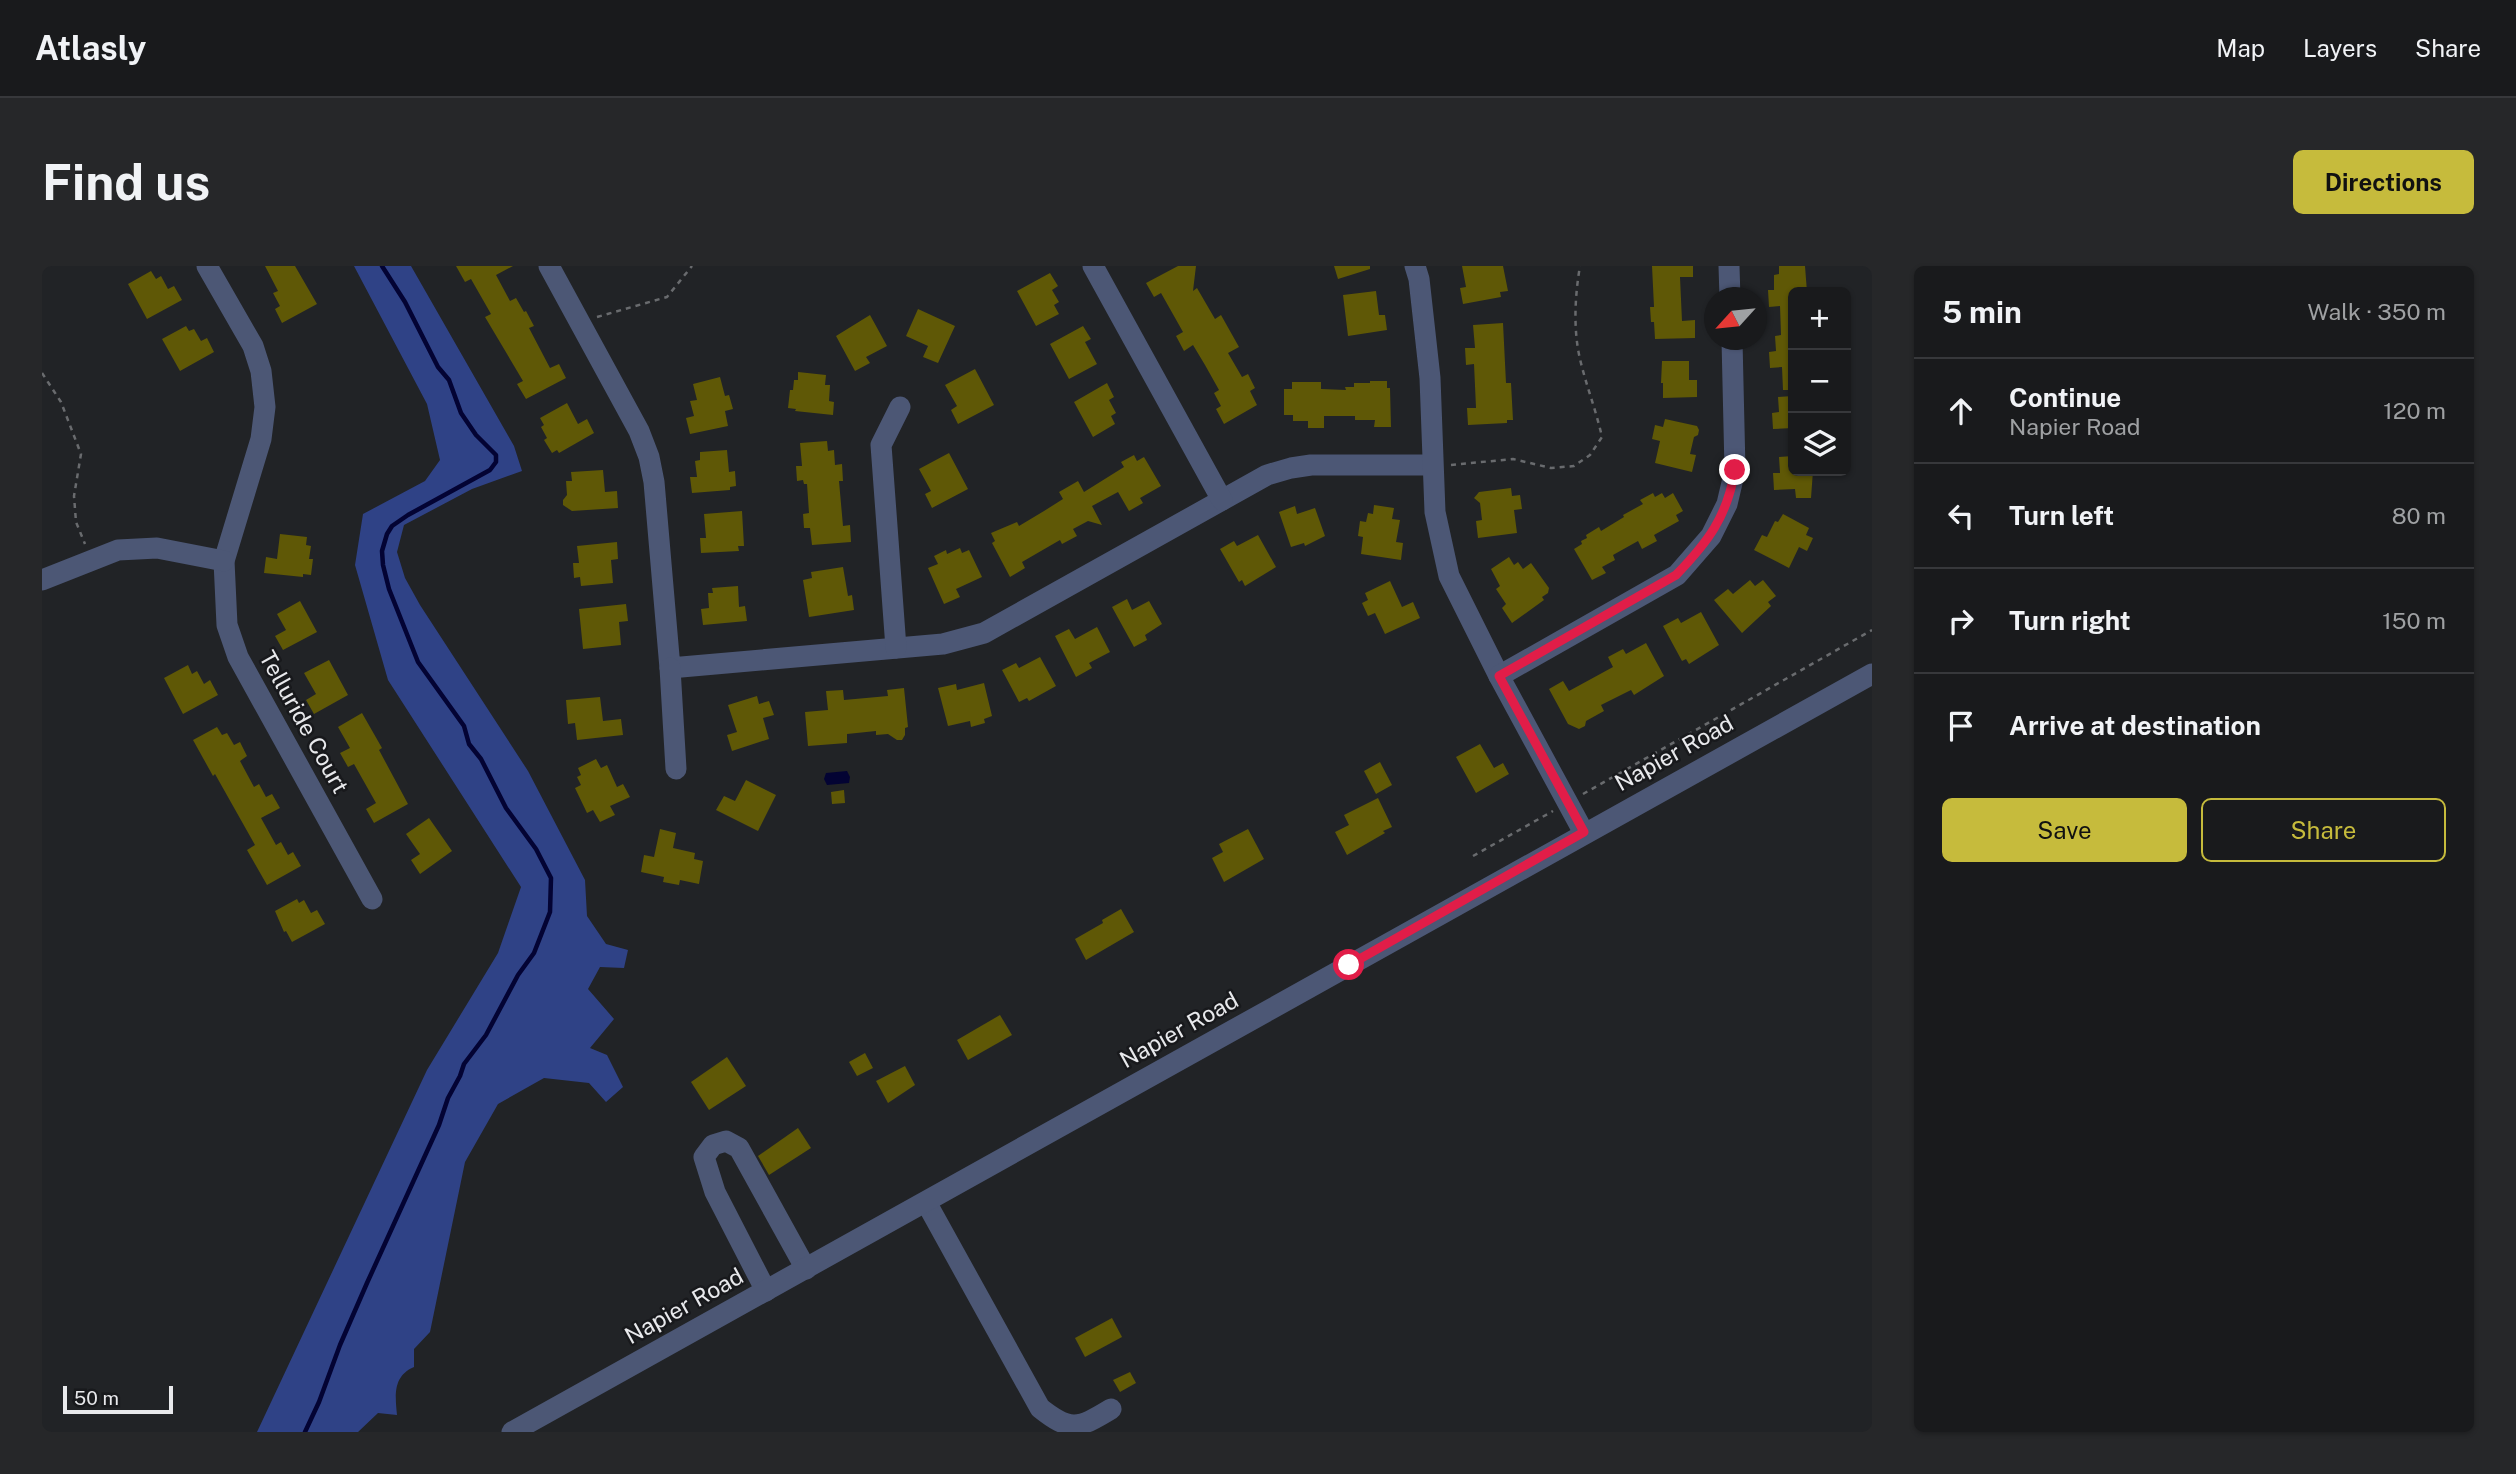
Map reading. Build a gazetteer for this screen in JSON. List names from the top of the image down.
{
  "streets": {
    "street": ["Telluride Court", "Napier Road"]
  },
  "scale_bar": "50 m",
  "north": "bottom left",
  "page": {
    "header": "Atlasly",
    "nav": ["Map", "Layers", "Share"],
    "buttons": [
      "Directions",
      ["Save", "Share"]
    ],
    "title": "Find us",
    "heading": ["5 min", "Walk · 350 m"],
    "map_buttons": ["+", "−"],
    "list": [
      ["Continue", "Napier Road", "120 m"],
      ["Turn left", "80 m"],
      ["Turn right", "150 m"],
      "Arrive at destination"
    ],
    "scale": "50 m"
  }
}
